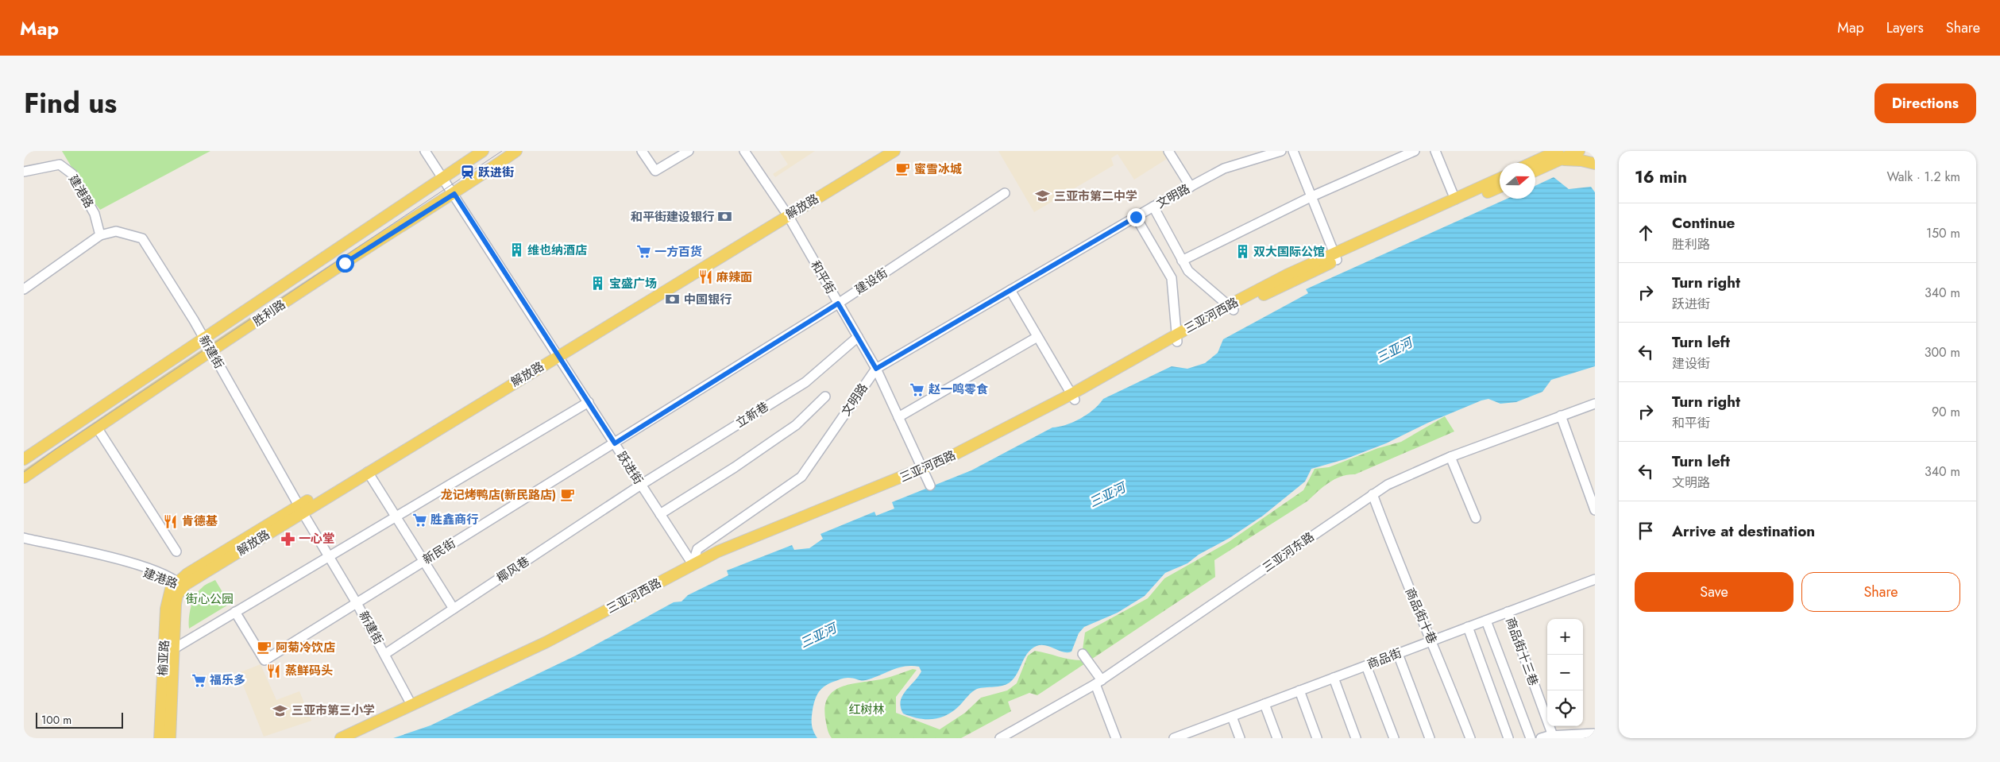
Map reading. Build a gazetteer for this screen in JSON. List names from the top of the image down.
{
  "streets": {
    "main road": [
      "解放路",
      "胜利路",
      "三亚河西路",
      "榆亚路"
    ],
    "street": [
      "建港路",
      "文明路",
      "和平街",
      "建设街",
      "新建街",
      "立新巷",
      "跃进街",
      "新民街",
      "三亚河东路",
      "椰风巷",
      "商品街十巷",
      "商品街十三巷",
      "商品街"
    ]
  },
  "crossings": [
    ["建港路", "解放路"],
    ["建港路", "新建街"],
    ["建港路", "榆亚路"],
    ["文明路", "和平街"],
    ["文明路", "三亚河西路"],
    ["文明路", "跃进街"],
    ["解放路", "和平街"],
    ["解放路", "新建街"],
    ["解放路", "跃进街"],
    ["解放路", "榆亚路"],
    ["和平街", "建设街"],
    ["和平街", "三亚河西路"],
    ["和平街", "立新巷"],
    ["建设街", "跃进街"],
    ["建设街", "新民街"],
    ["胜利路", "新建街"],
    ["胜利路", "跃进街"],
    ["三亚河西路", "新建街"],
    ["三亚河西路", "跃进街"],
    ["新建街", "新民街"],
    ["新建街", "椰风巷"],
    ["立新巷", "跃进街"],
    ["立新巷", "椰风巷"],
    ["跃进街", "新民街"],
    ["跃进街", "椰风巷"],
    ["三亚河东路", "商品街十巷"],
    ["商品街十巷", "商品街"],
    ["商品街十三巷", "商品街"]
  ],
  "water": ["三亚河"],
  "parks": ["街心公园", "红树林"],
  "places": {
    "cafe": ["蜜雪冰城", "龙记烤鸭店(新民路店)", "阿菊冷饮店"],
    "station": ["跃进街"],
    "school or university": ["三亚市第二中学", "三亚市第三小学"],
    "bank": ["和平街建设银行", "中国银行"],
    "building": ["维也纳酒店", "双大国际公馆", "宝盛广场"],
    "supermarket": [
      "一方百货",
      "赵一鸣零食",
      "胜鑫商行",
      "福乐多"
    ],
    "restaurant": ["麻辣面", "肯德基", "蒸鲜码头"],
    "pharmacy": ["一心堂"]
  },
  "scale_bar": "100 m",
  "north": "right",
  "page": {
    "header": "Map",
    "nav": ["Map", "Layers", "Share"],
    "title": "Find us",
    "buttons": [
      "Directions",
      ["Save", "Share"]
    ],
    "heading": ["16 min", "Walk · 1.2 km"],
    "list": [
      ["Continue", "胜利路", "150 m"],
      ["Turn right", "跃进街", "340 m"],
      ["Turn left", "建设街", "300 m"],
      ["Turn right", "和平街", "90 m"],
      ["Turn left", "文明路", "340 m"],
      "Arrive at destination"
    ],
    "map_buttons": ["+", "−"],
    "scale": "100 m"
  }
}
